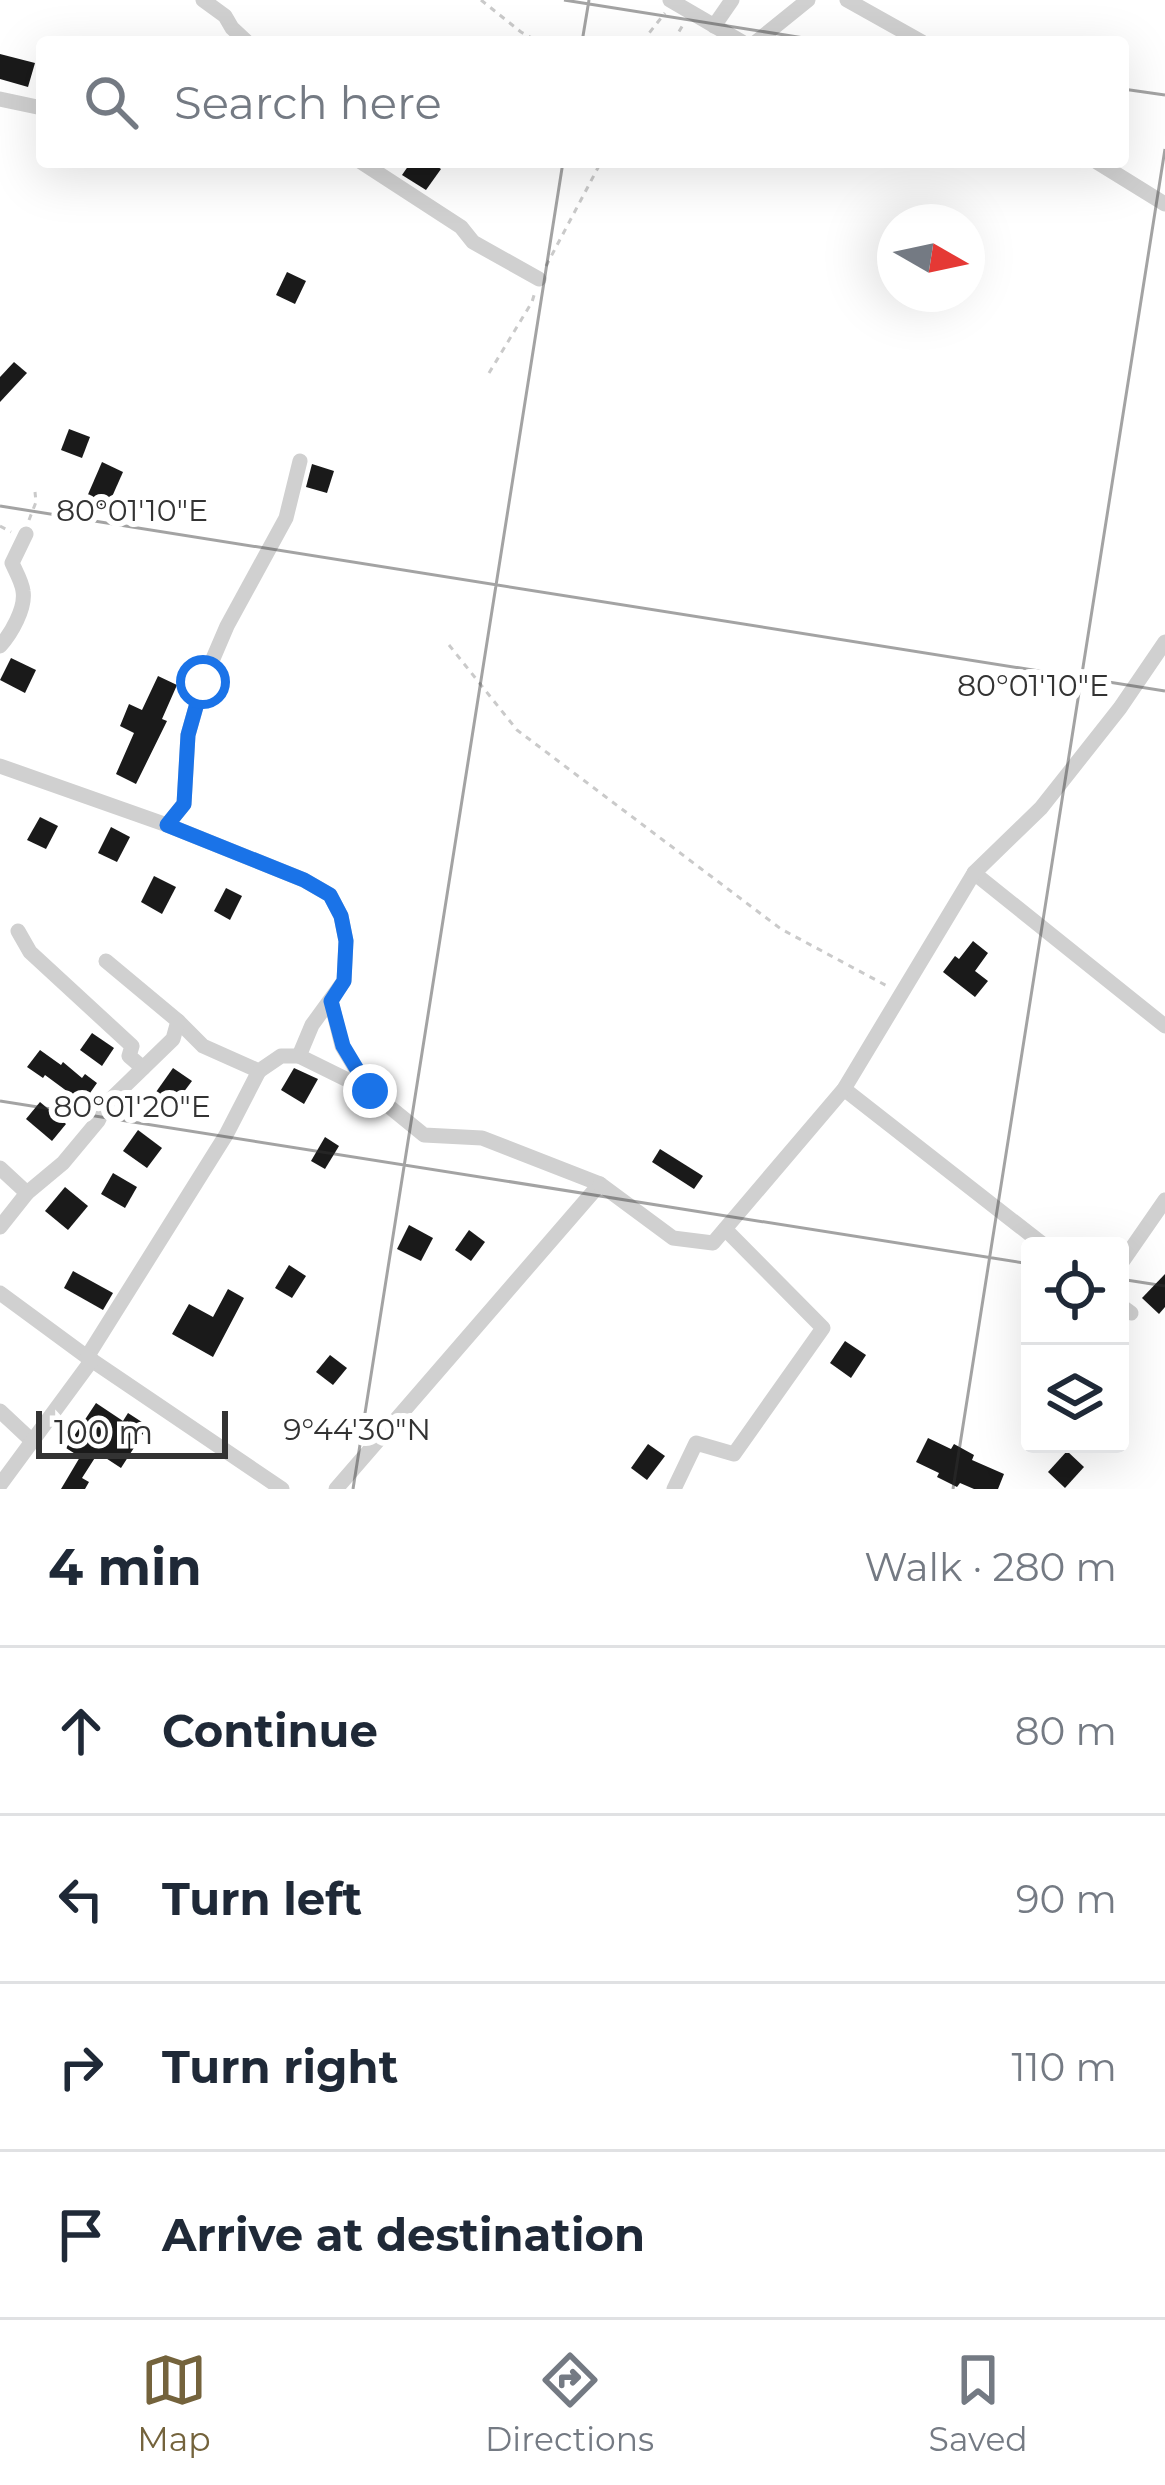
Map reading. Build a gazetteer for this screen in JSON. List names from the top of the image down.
{
  "scale_bar": "100 m",
  "north": "right",
  "page": {
    "search": "Search here",
    "scale": "100 m",
    "heading": ["4 min", "Walk · 280 m"],
    "list": [
      ["Continue", "80 m"],
      ["Turn left", "90 m"],
      ["Turn right", "110 m"],
      "Arrive at destination"
    ],
    "nav": ["Map", "Directions", "Saved"]
  },
  "coordinates": ["80°01'10\"E", "80°01'20\"E", "9°44'30\"N"]
}
